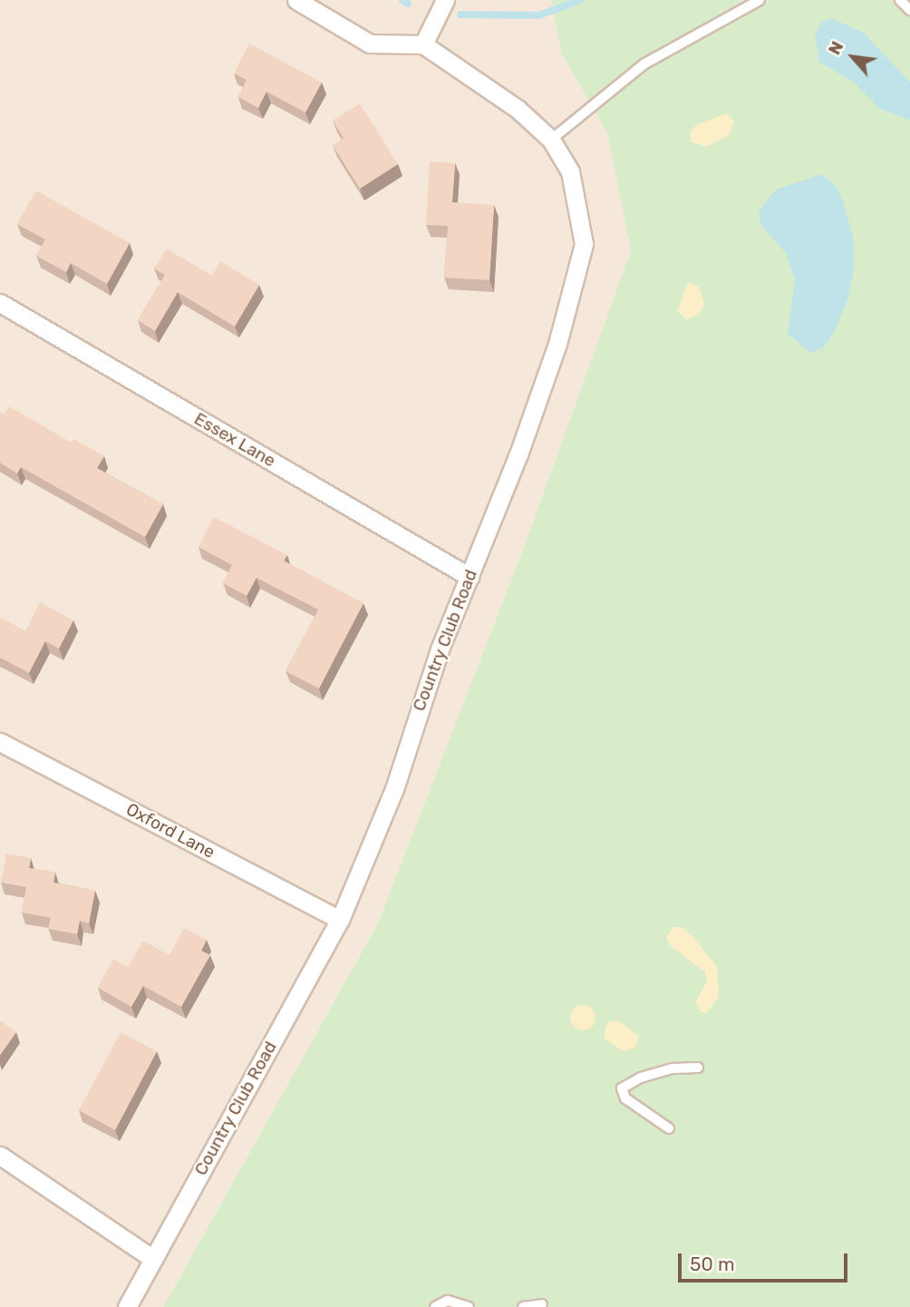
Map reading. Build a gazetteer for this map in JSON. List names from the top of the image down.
{
  "streets": {
    "street": ["Essex Lane", "Country Club Road", "Oxford Lane"]
  },
  "crossings": [
    ["Essex Lane", "Country Club Road"],
    ["Country Club Road", "Oxford Lane"]
  ],
  "scale_bar": "50 m",
  "north": "top left"
}
